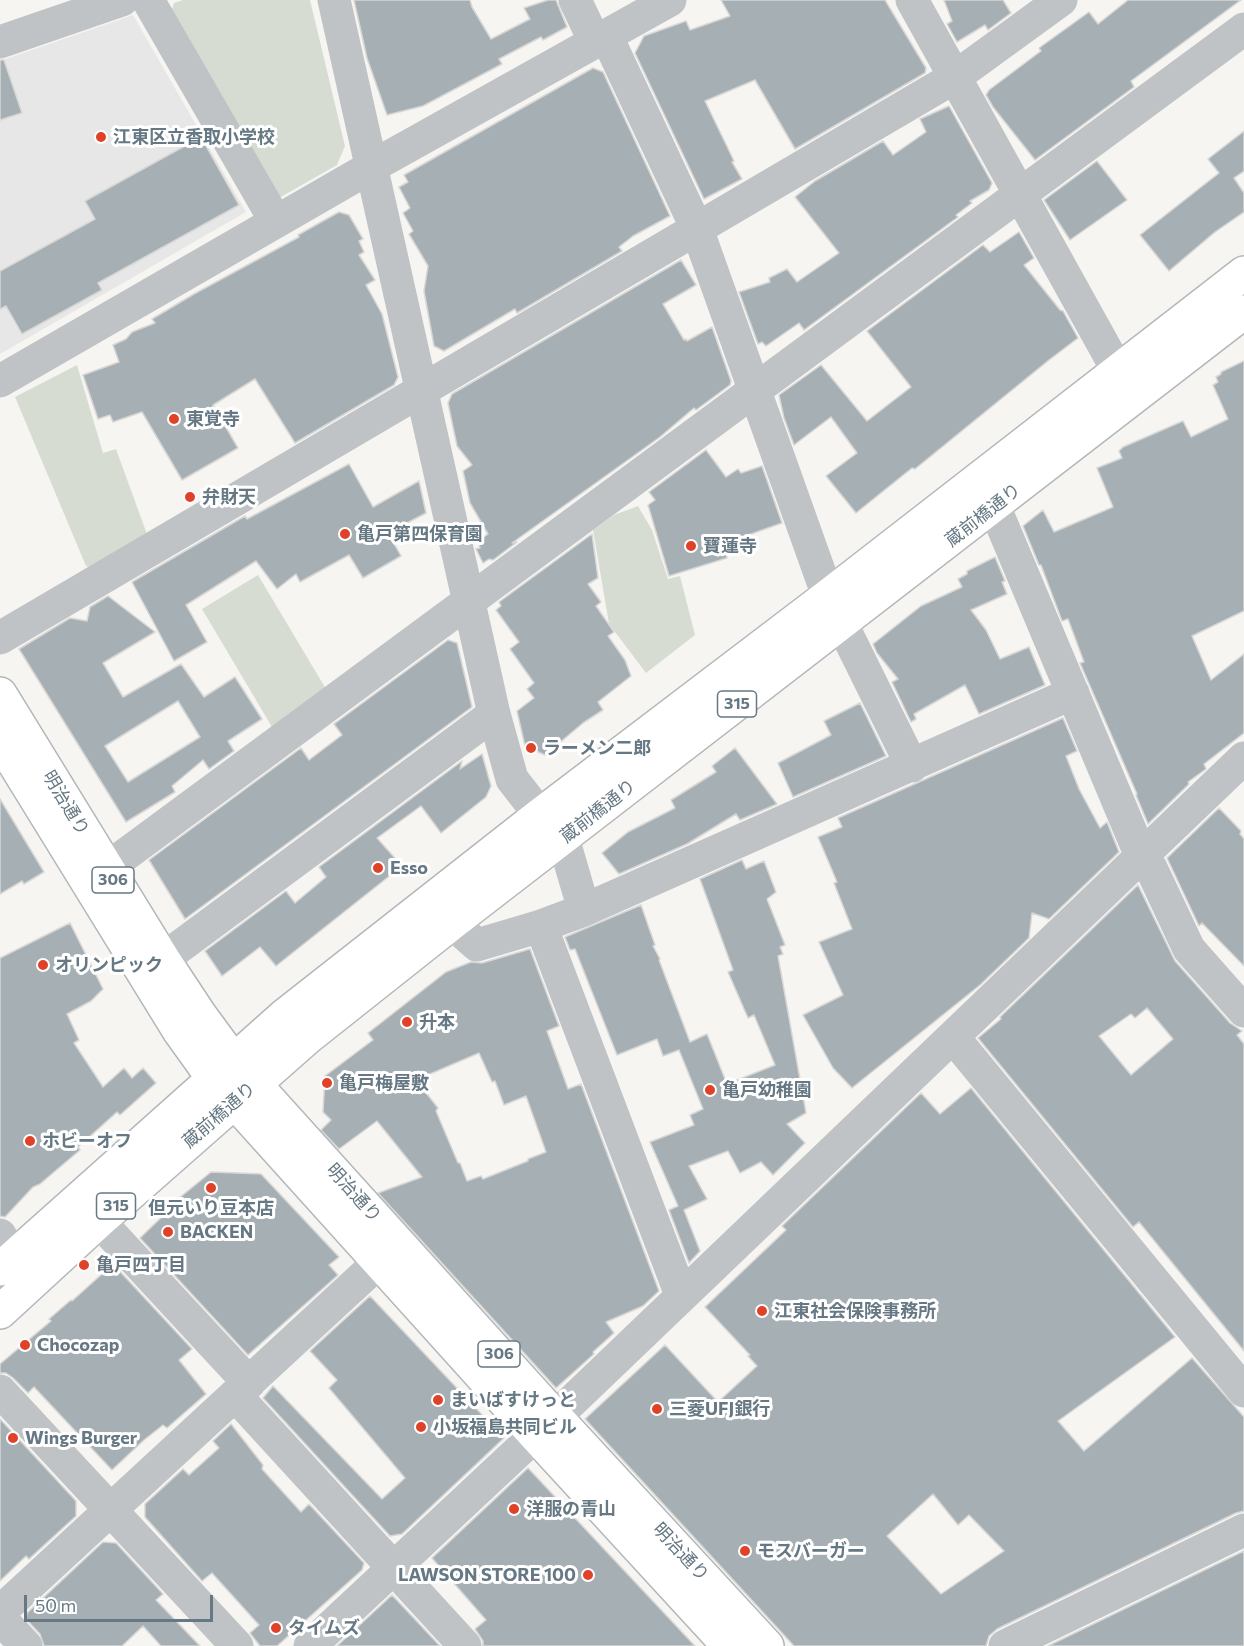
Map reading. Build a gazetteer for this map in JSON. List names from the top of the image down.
{
  "streets": {
    "main road": [
      "蔵前橋通り",
      "315",
      "明治通り",
      "306"
    ]
  },
  "crossings": [
    ["蔵前橋通り", "明治通り"]
  ],
  "places": [
    "江東区立香取小学校",
    "東覚寺",
    "弁財天",
    "亀戸第四保育園",
    "寶蓮寺",
    "ラーメン二郎",
    "Esso",
    "オリンピック",
    "升本",
    "亀戸梅屋敷",
    "亀戸幼稚園",
    "ホビーオフ",
    "但元いり豆本店",
    "BACKEN",
    "亀戸四丁目",
    "江東社会保険事務所",
    "Chocozap",
    "まいばすけっと",
    "三菱UFJ銀行",
    "小坂福島共同ビル",
    "Wings Burger",
    "洋服の青山",
    "モスバーガー",
    "LAWSON STORE 100",
    "タイムズ"
  ],
  "scale_bar": "50 m"
}
